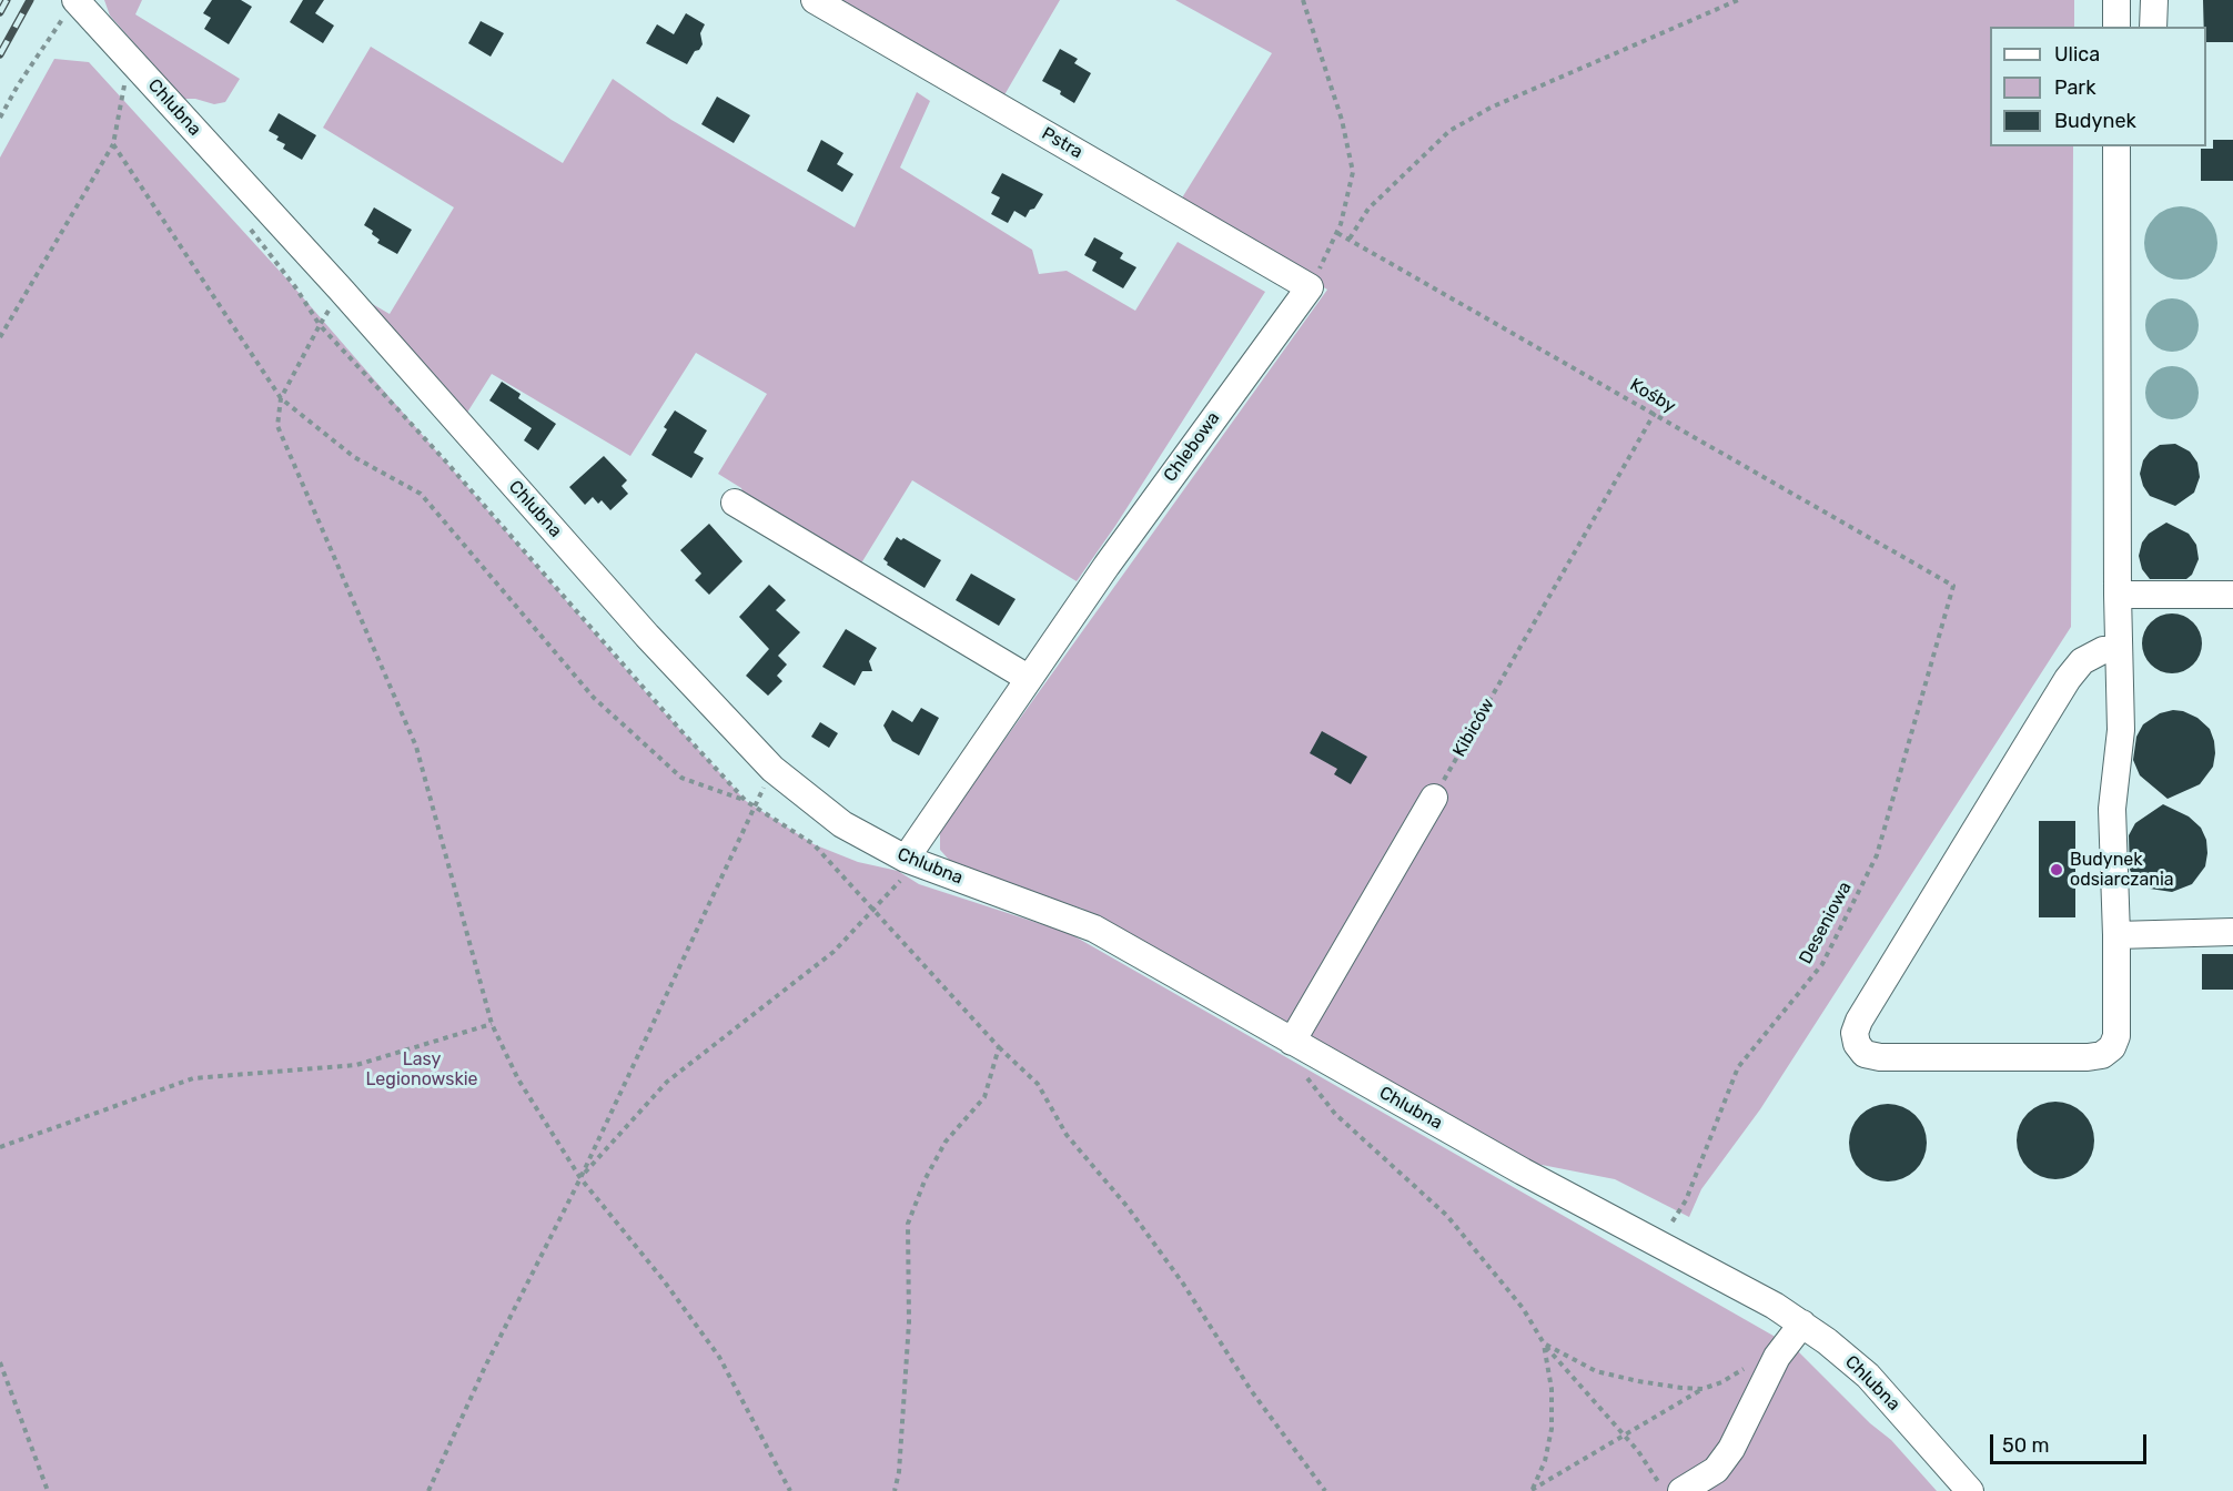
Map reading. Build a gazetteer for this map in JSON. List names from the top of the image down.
{
  "streets": {
    "street": ["Chlubna", "Pstra", "Chlebowa"],
    "path": ["Kośby", "Kibiców", "Deseniowa"]
  },
  "crossings": [
    ["Chlubna", "Chlebowa"],
    ["Chlubna", "Deseniowa"],
    ["Pstra", "Chlebowa"],
    ["Kośby", "Kibiców"],
    ["Kośby", "Deseniowa"]
  ],
  "parks": ["Lasy Legionowskie"],
  "places": ["Budynek odsiarczania"],
  "legend": ["Ulica", "Park", "Budynek"],
  "scale_bar": "50 m"
}
